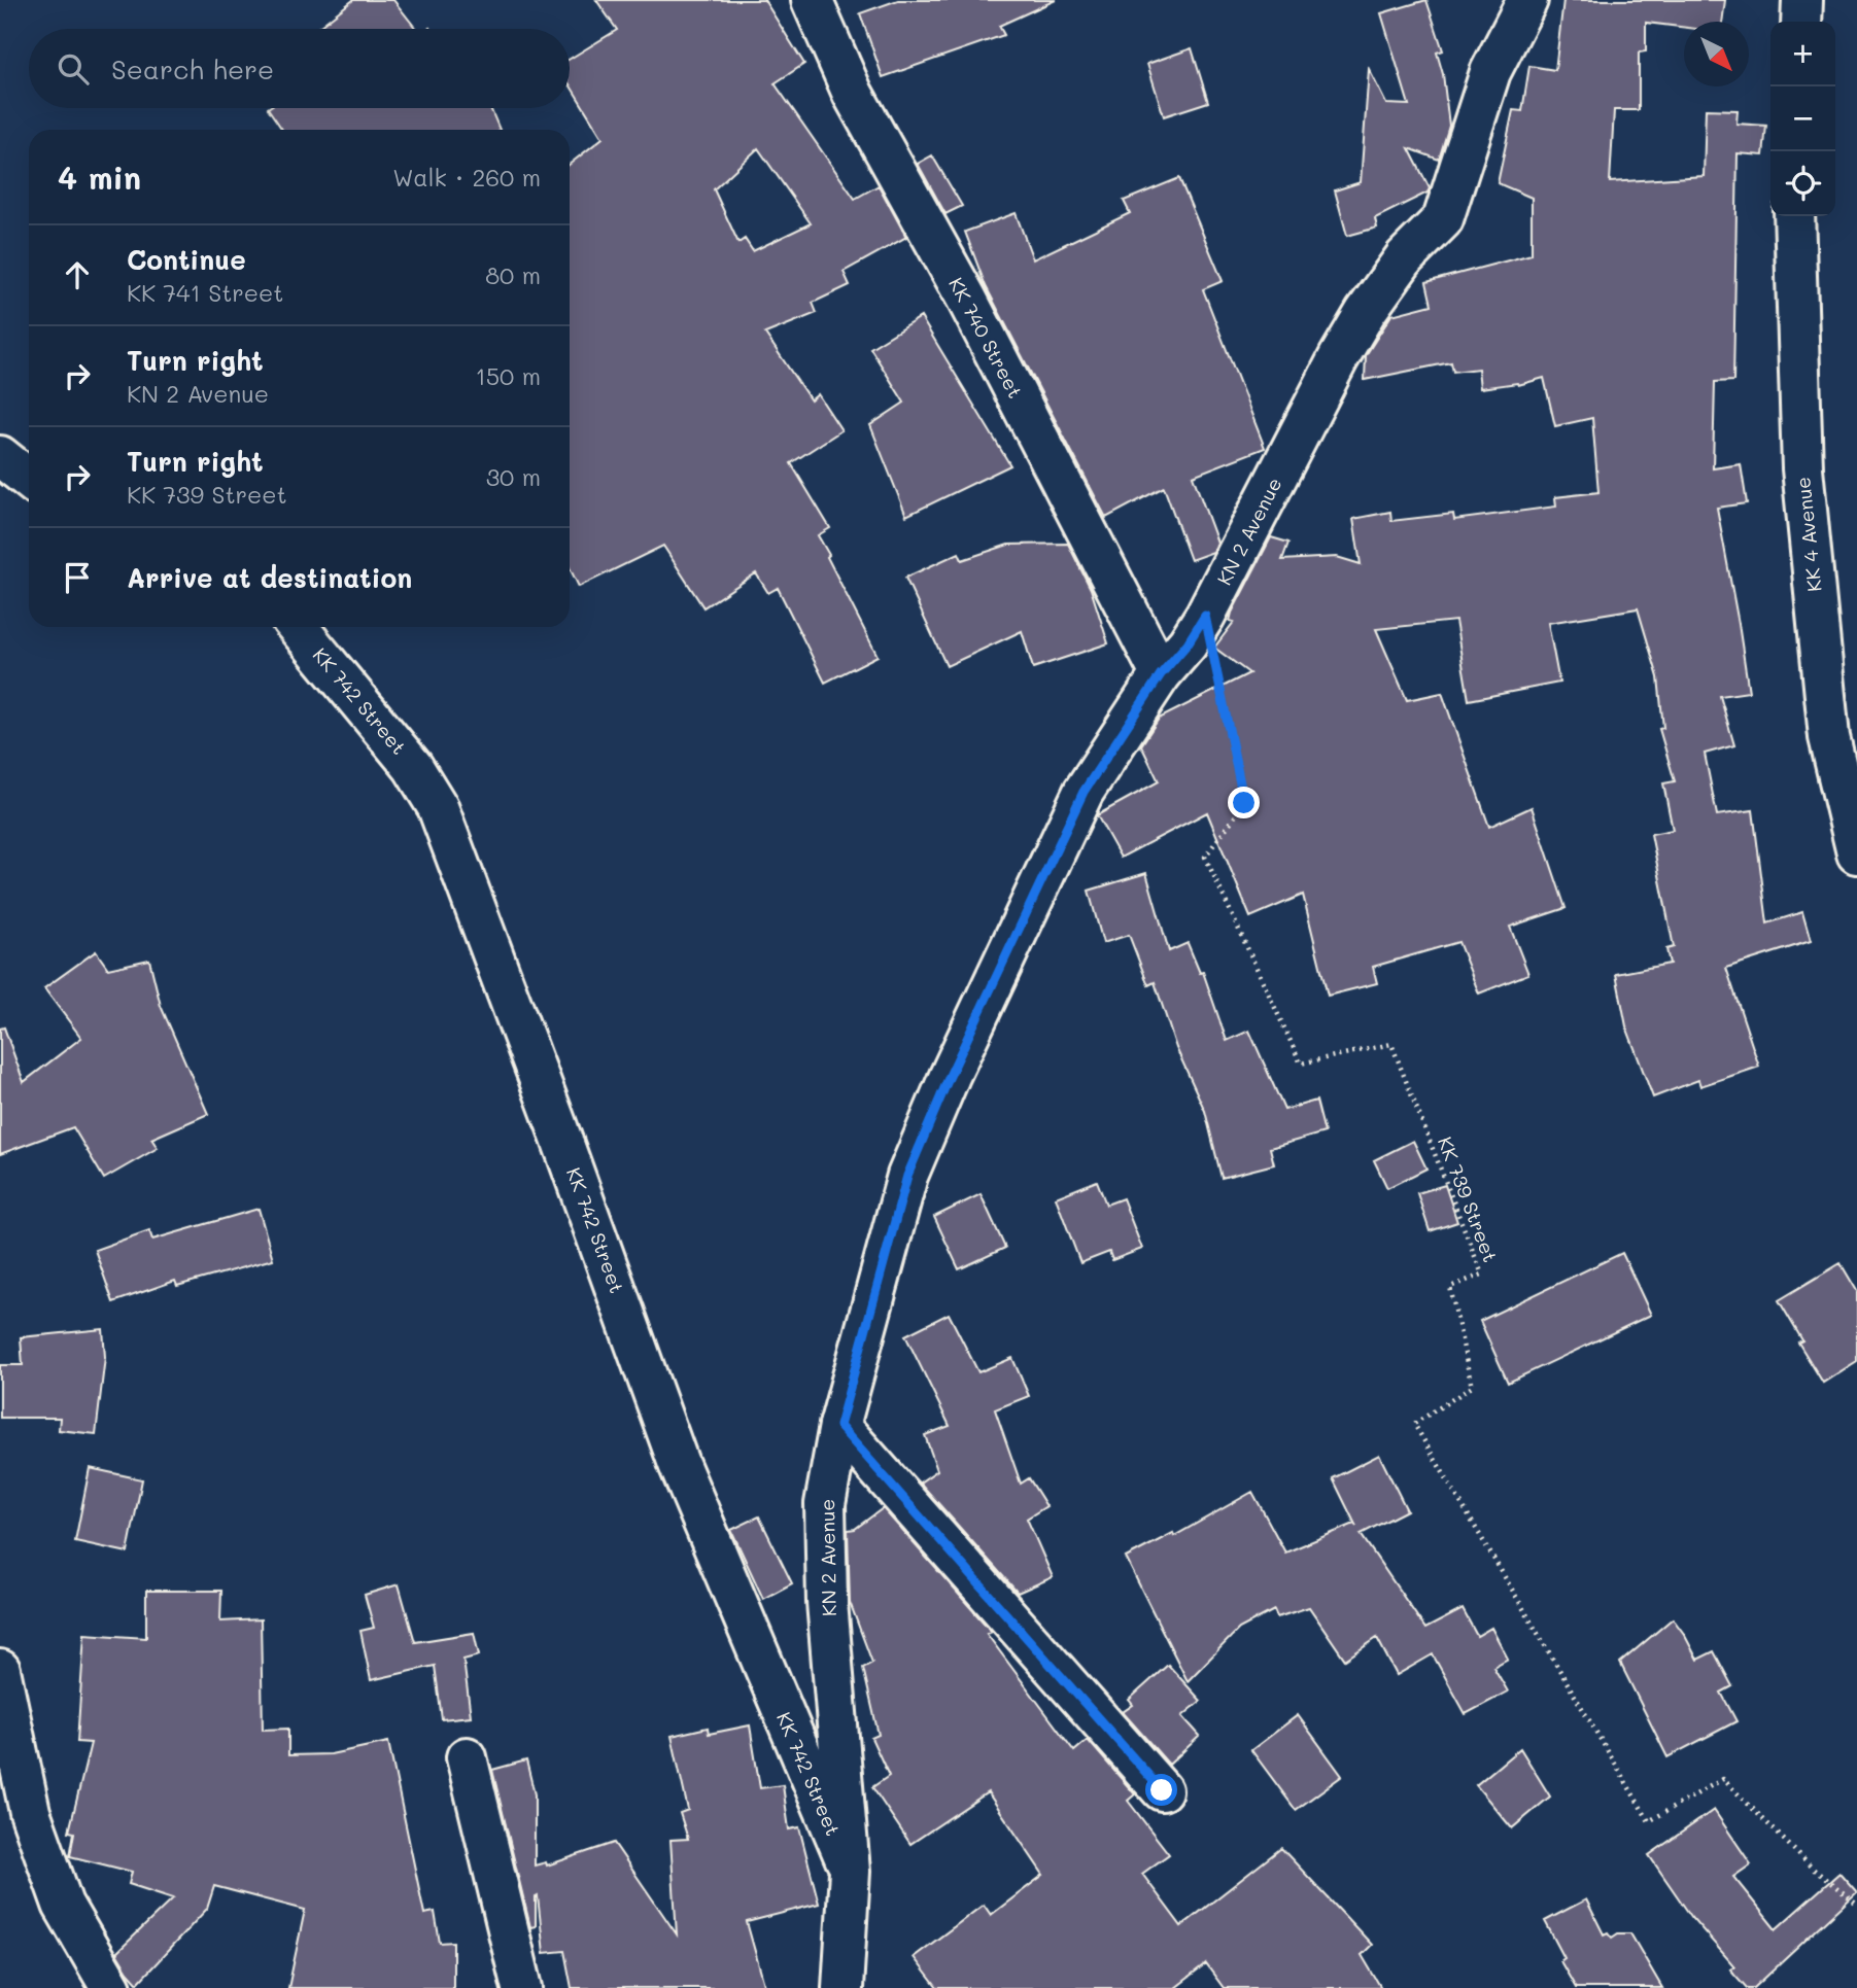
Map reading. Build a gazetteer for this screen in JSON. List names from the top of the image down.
{
  "streets": {
    "street": [
      "KK 740 Street",
      "KN 2 Avenue",
      "KK 4 Avenue",
      "KK 742 Street"
    ],
    "path": ["KK 739 Street"]
  },
  "crossings": [
    ["KK 740 Street", "KN 2 Avenue"],
    ["KN 2 Avenue", "KK 742 Street"],
    ["KN 2 Avenue", "KK 739 Street"]
  ],
  "north": "bottom right",
  "page": {
    "map_buttons": ["+", "−"],
    "search": "Search here",
    "heading": ["4 min", "Walk · 260 m"],
    "list": [
      ["Continue", "KK 741 Street", "80 m"],
      ["Turn right", "KN 2 Avenue", "150 m"],
      ["Turn right", "KK 739 Street", "30 m"],
      "Arrive at destination"
    ]
  }
}
